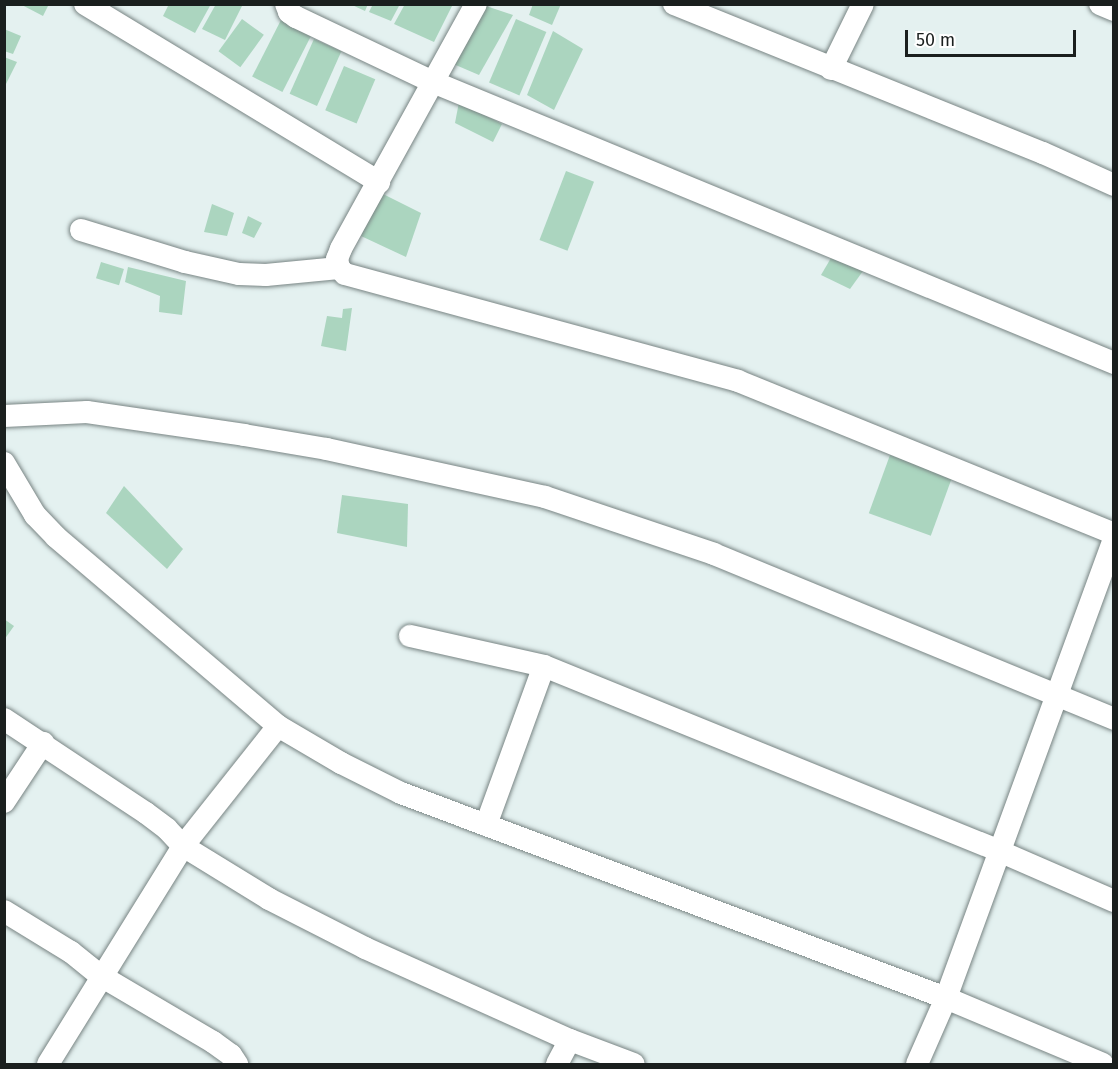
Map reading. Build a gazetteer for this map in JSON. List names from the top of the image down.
{
  "scale_bar": "50 m"
}
